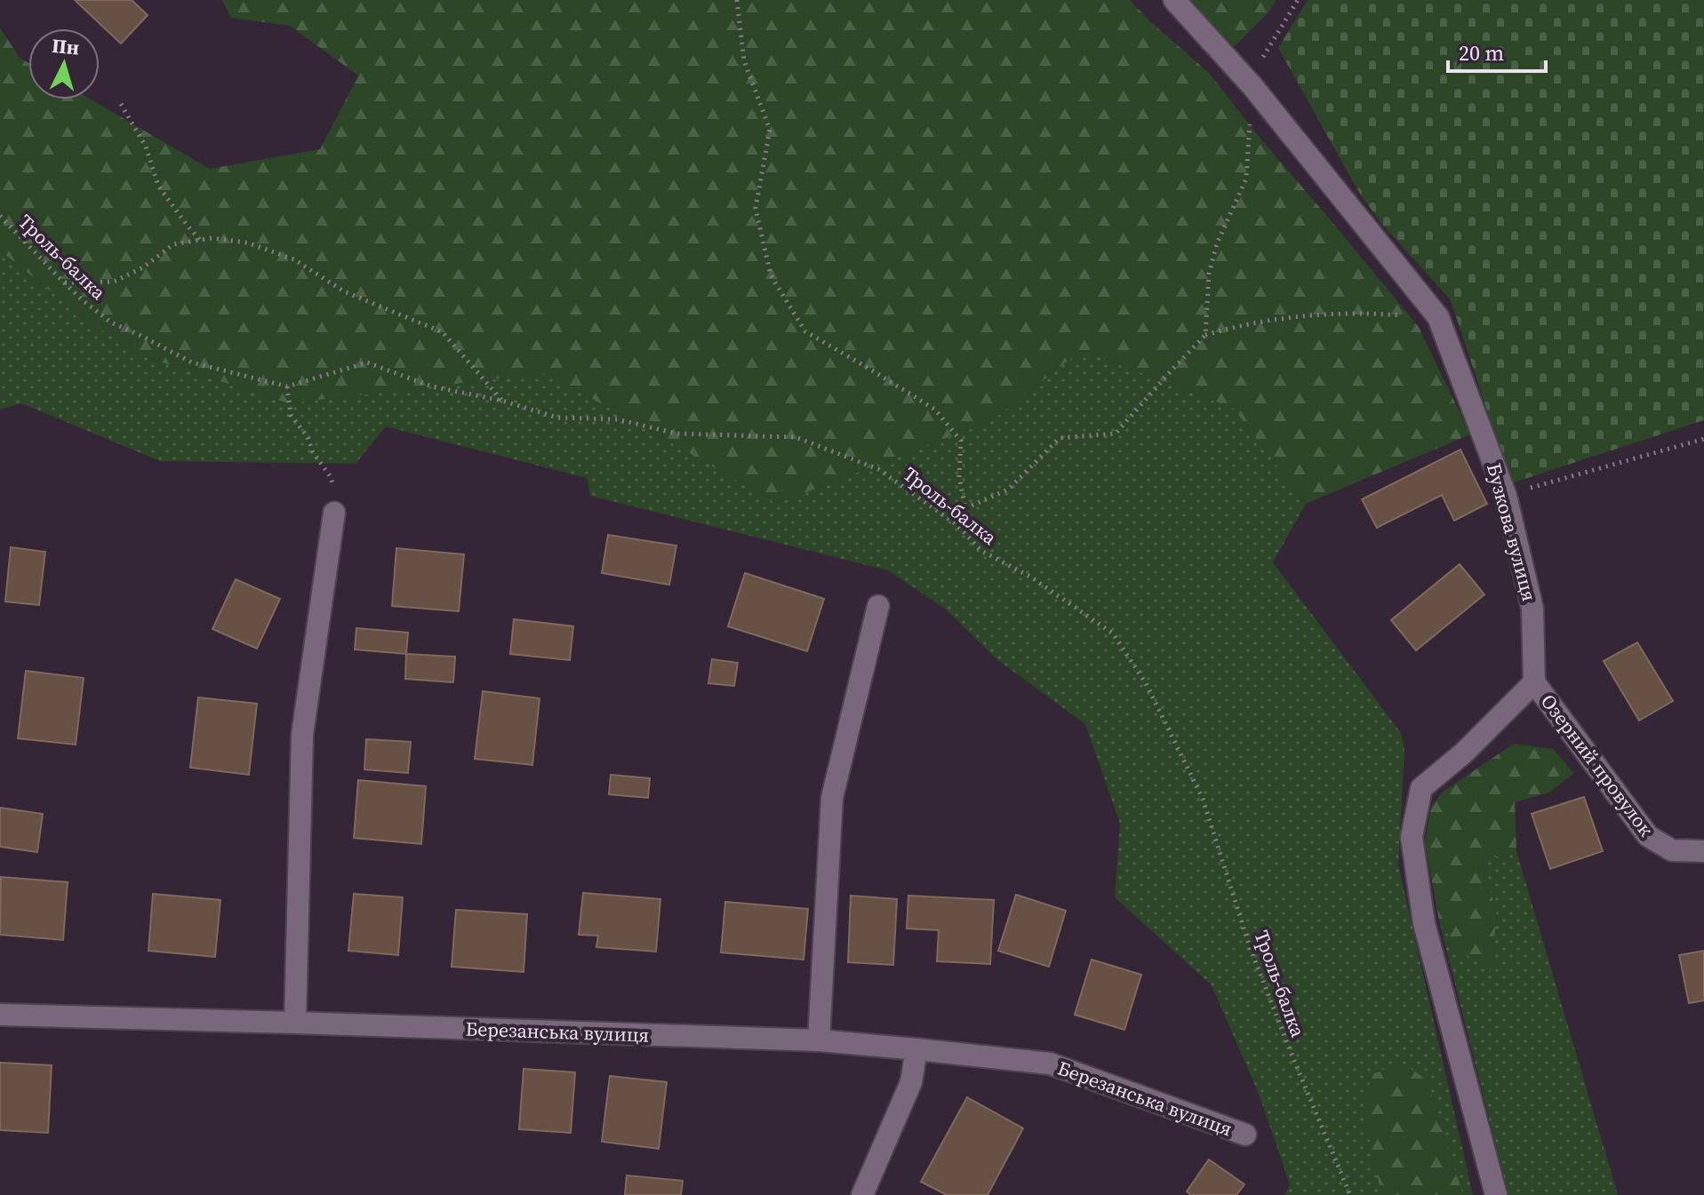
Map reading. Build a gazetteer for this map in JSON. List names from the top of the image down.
{
  "streets": {
    "street": ["Бузкова вулиця", "Озерний провулок", "Березанська вулиця"],
    "path": ["Троль-балка"]
  },
  "crossings": [
    ["Бузкова вулиця", "Озерний провулок"]
  ],
  "scale_bar": "20 m",
  "north": "top"
}
